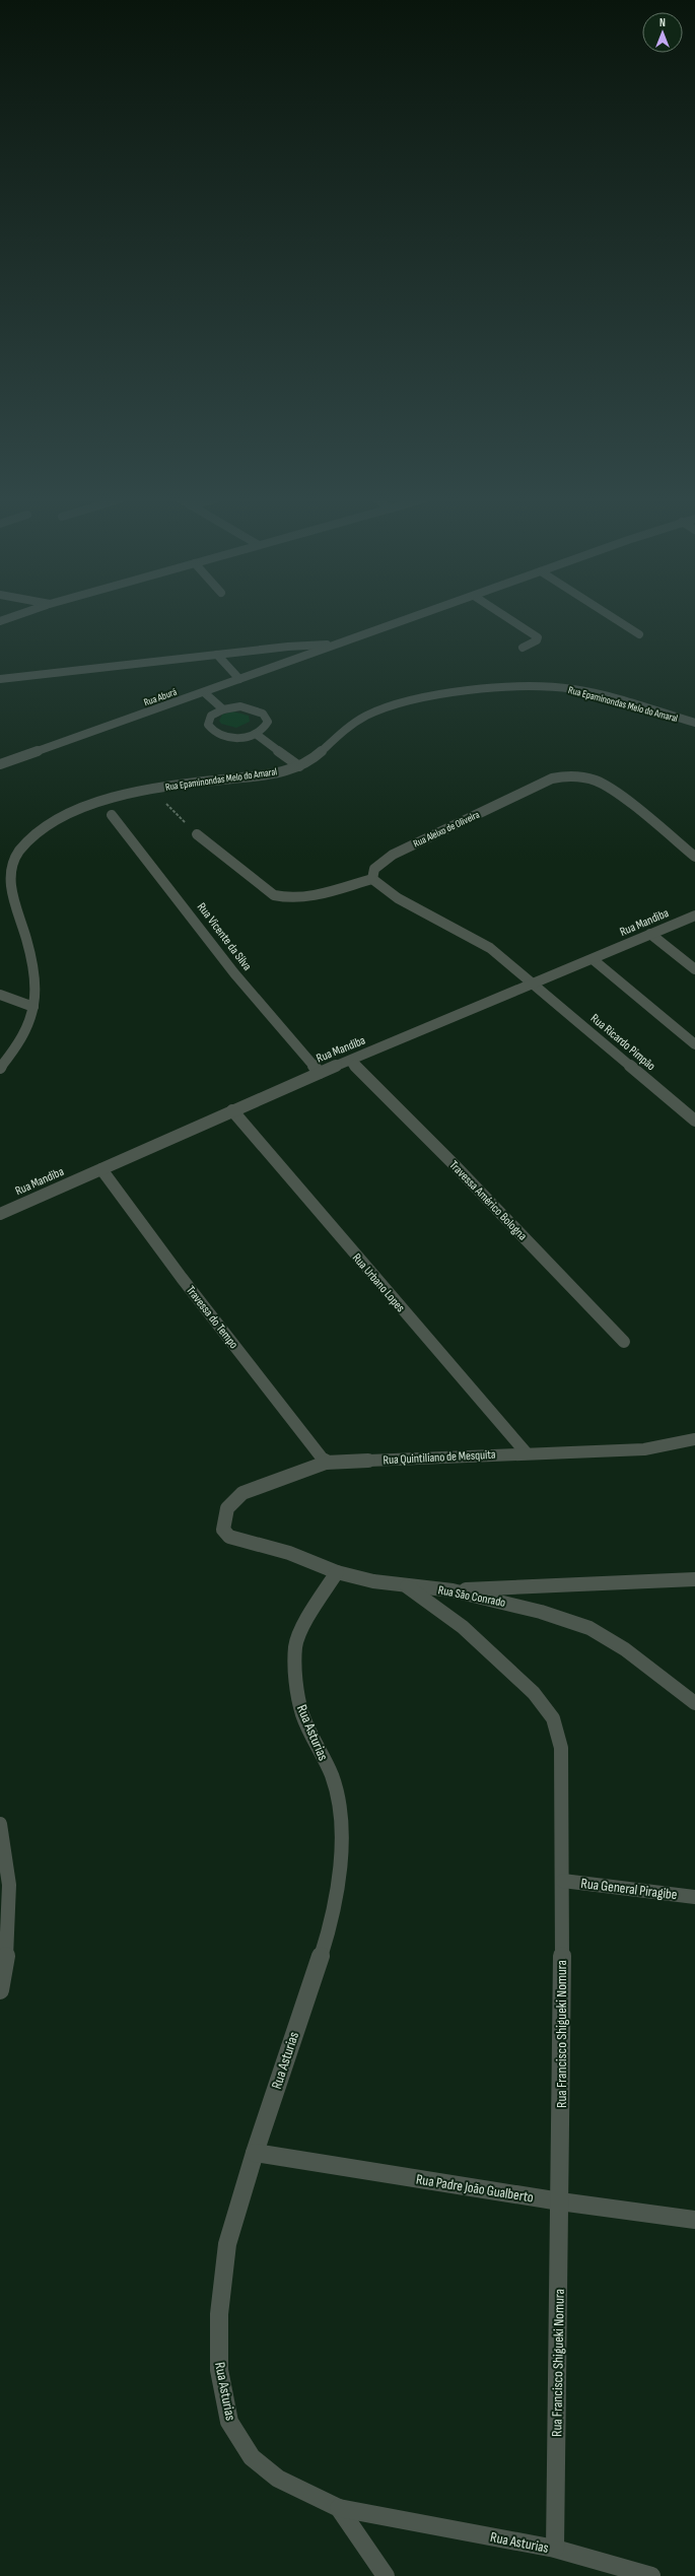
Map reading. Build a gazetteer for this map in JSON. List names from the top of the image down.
{
  "streets": {
    "street": [
      "Rua Aburá",
      "Rua Epaminondas Melo do Amaral",
      "Rua Aleixo de Oliveira",
      "Rua Mandiba",
      "Rua Vicente da Silva",
      "Rua Ricardo Pimpão",
      "Travessa Américo Bologna",
      "Rua Urbano Lopes",
      "Travessa do Tempo",
      "Rua Quintiliano de Mesquita",
      "Rua São Conrado",
      "Rua Asturias",
      "Rua General Piragibe",
      "Rua Francisco Shigueki Nomura",
      "Rua Padre João Gualberto"
    ]
  },
  "crossings": [
    ["Rua Mandiba", "Rua Vicente da Silva"],
    ["Rua Mandiba", "Rua Ricardo Pimpão"],
    ["Rua Mandiba", "Travessa Américo Bologna"],
    ["Rua Mandiba", "Rua Urbano Lopes"],
    ["Rua Mandiba", "Travessa do Tempo"],
    ["Rua Urbano Lopes", "Rua Quintiliano de Mesquita"],
    ["Travessa do Tempo", "Rua Quintiliano de Mesquita"],
    ["Rua Quintiliano de Mesquita", "Rua São Conrado"],
    ["Rua São Conrado", "Rua Asturias"],
    ["Rua São Conrado", "Rua Francisco Shigueki Nomura"],
    ["Rua Asturias", "Rua Francisco Shigueki Nomura"],
    ["Rua Asturias", "Rua Padre João Gualberto"],
    ["Rua General Piragibe", "Rua Francisco Shigueki Nomura"],
    ["Rua Francisco Shigueki Nomura", "Rua Padre João Gualberto"]
  ],
  "north": "top"
}
